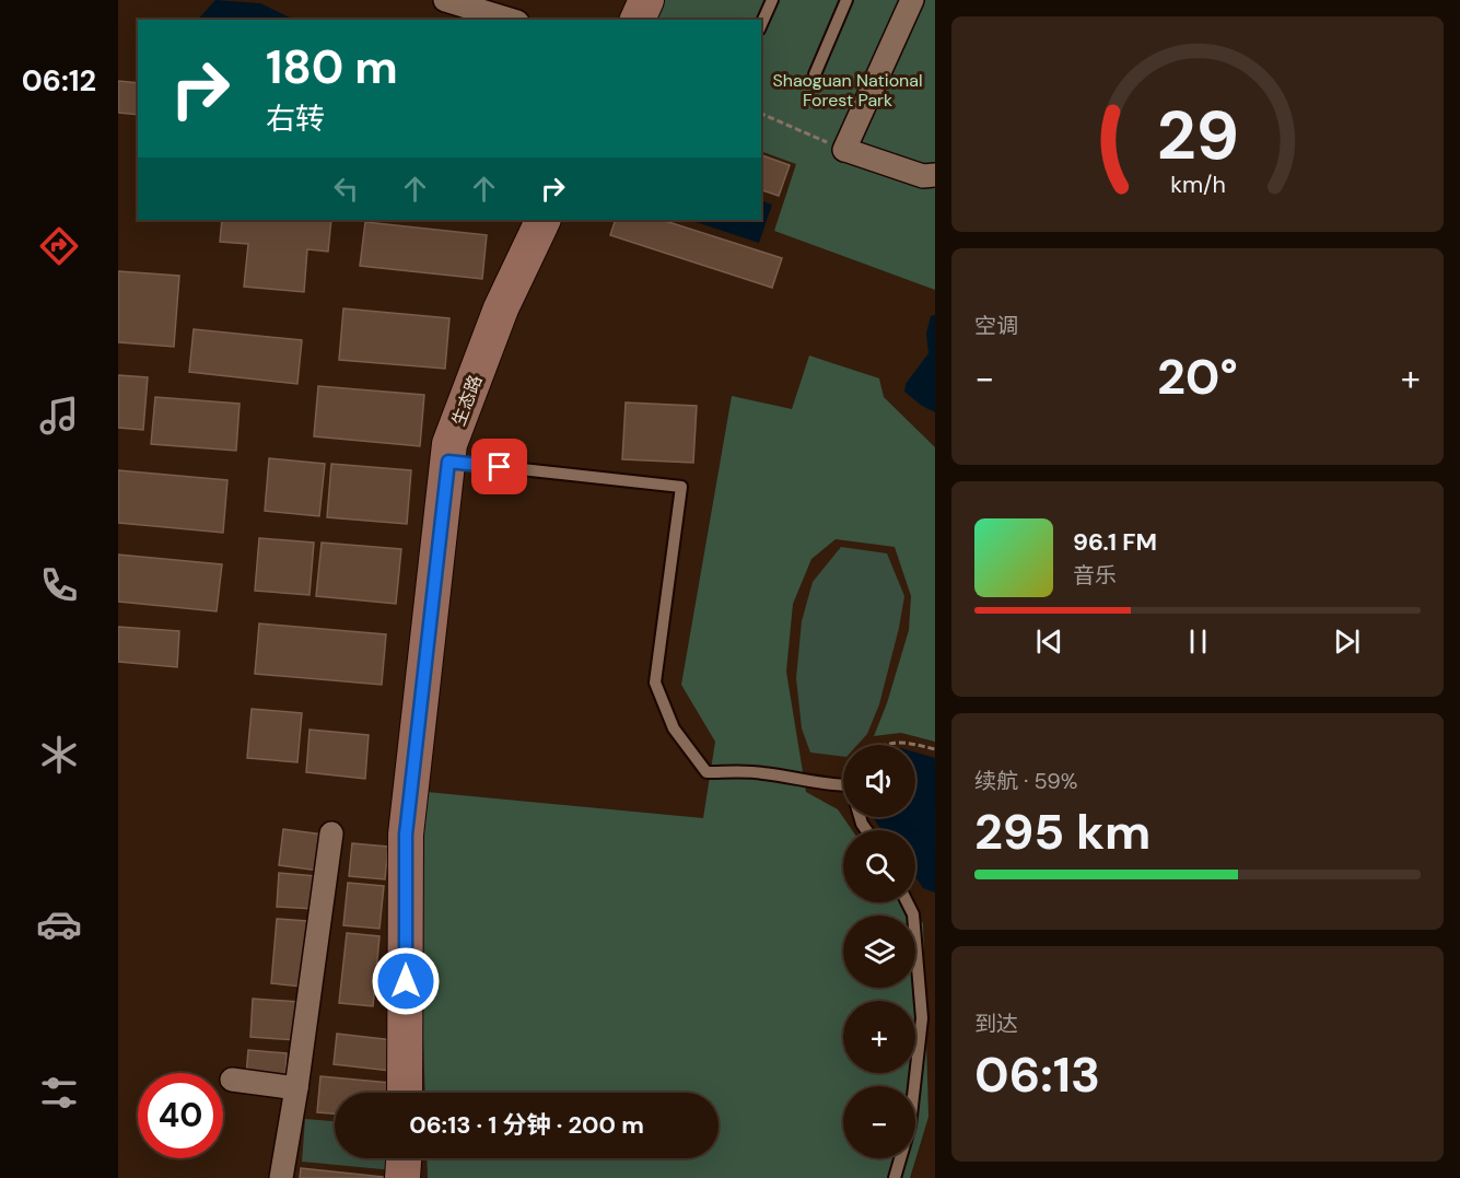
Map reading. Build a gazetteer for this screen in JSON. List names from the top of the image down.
{
  "streets": {
    "street": ["生态路"]
  },
  "parks": ["Shaoguan National Forest Park"],
  "page": {
    "tabs": "06:12",
    "turn": ["180 m", "右转"],
    "tile": [
      "空调",
      ["续航 · 59%", "295 km"],
      ["到达", "06:13"]
    ],
    "heat": ["−", "20°", "+"],
    "song": ["96.1 FM", "音乐"],
    "map_buttons": ["+", "−"],
    "limit": "40",
    "trip": "06:13 · 1 分钟 · 200 m",
    "gauge": ["29", "km/h"]
  }
}
